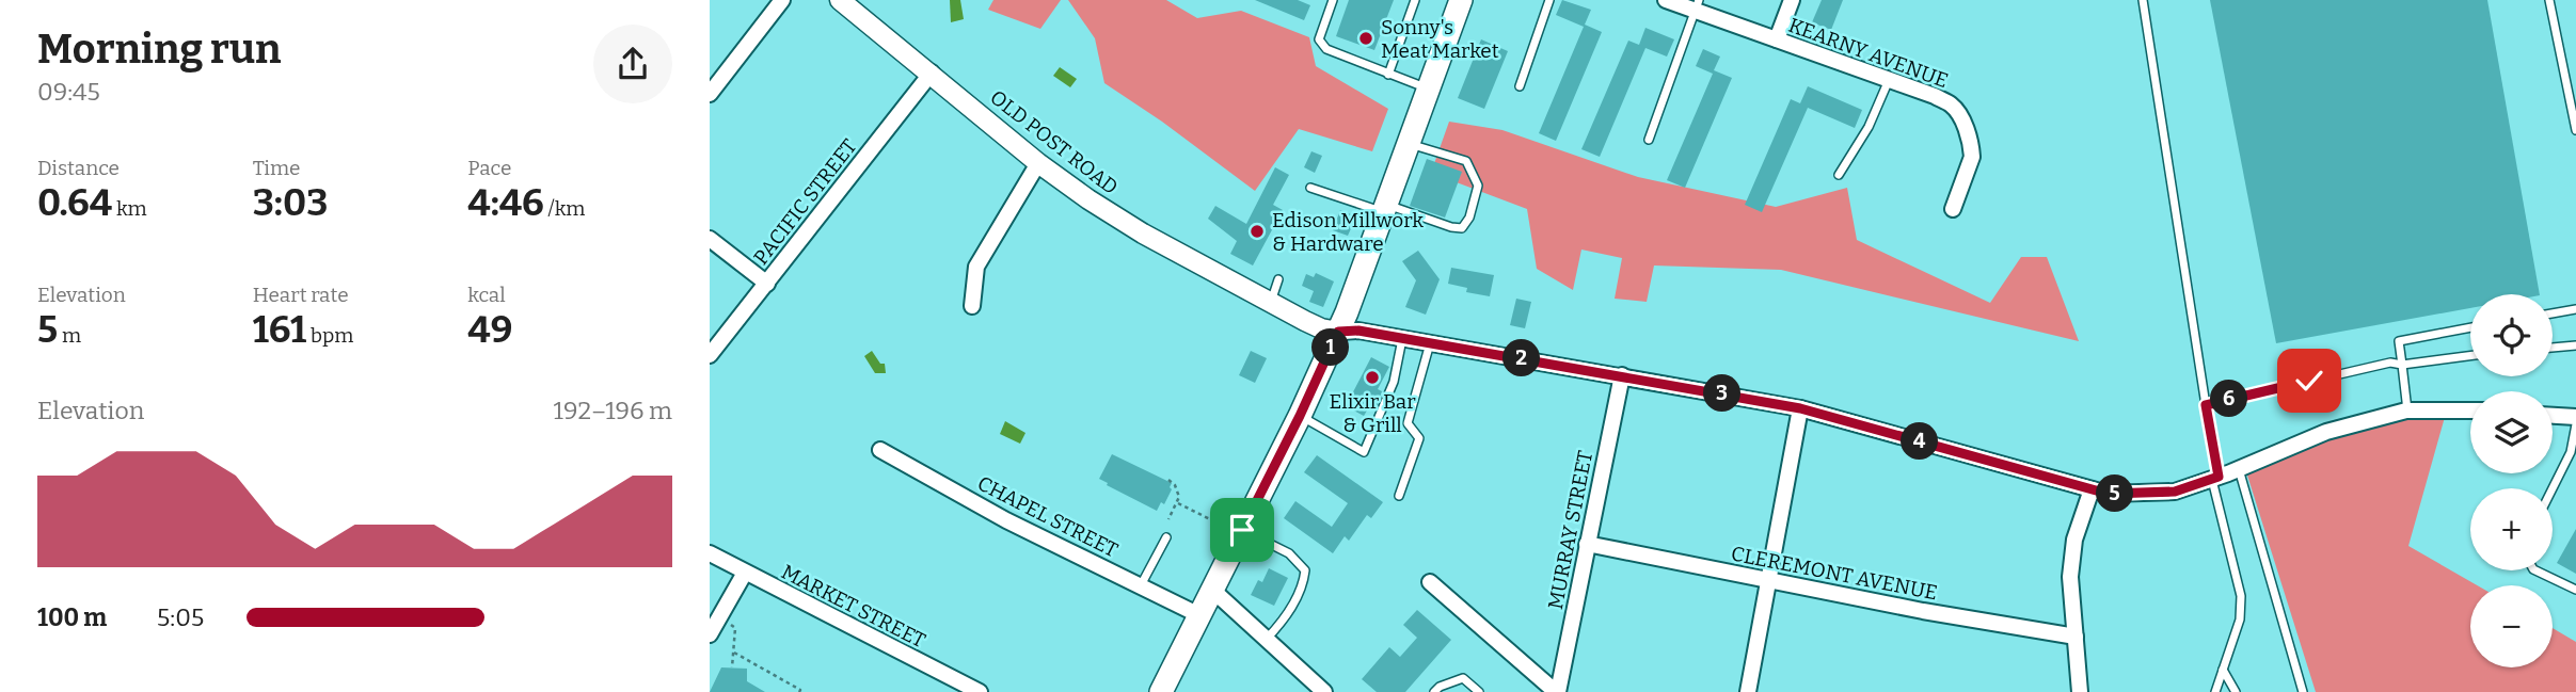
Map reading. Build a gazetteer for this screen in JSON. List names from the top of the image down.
{
  "streets": {
    "street": [
      "KEARNY AVENUE",
      "OLD POST ROAD",
      "PACIFIC STREET",
      "CHAPEL STREET",
      "MURRAY STREET",
      "CLEREMONT AVENUE",
      "MARKET STREET"
    ]
  },
  "crossings": [
    ["OLD POST ROAD", "PACIFIC STREET"],
    ["MURRAY STREET", "CLEREMONT AVENUE"]
  ],
  "places": ["Sonny's Meat Market", "Edison Millwork & Hardware", "Elixir Bar & Grill"],
  "page": {
    "heading": ["Morning run", "09:45"],
    "stats": [
      ["Distance", "0.64 km"],
      ["Time", "3:03"],
      ["Pace", "4:46 /km"],
      ["Elevation", "5 m"],
      ["Heart rate", "161 bpm"],
      ["kcal", "49"]
    ],
    "map_buttons": ["+", "−"],
    "pins": [
      "1",
      "2",
      "3",
      "6",
      "4",
      "5"
    ],
    "chart": ["Elevation", "192–196 m"],
    "list": [
      {
        "name": "100 m",
        "note": "5:05"
      }
    ]
  }
}
